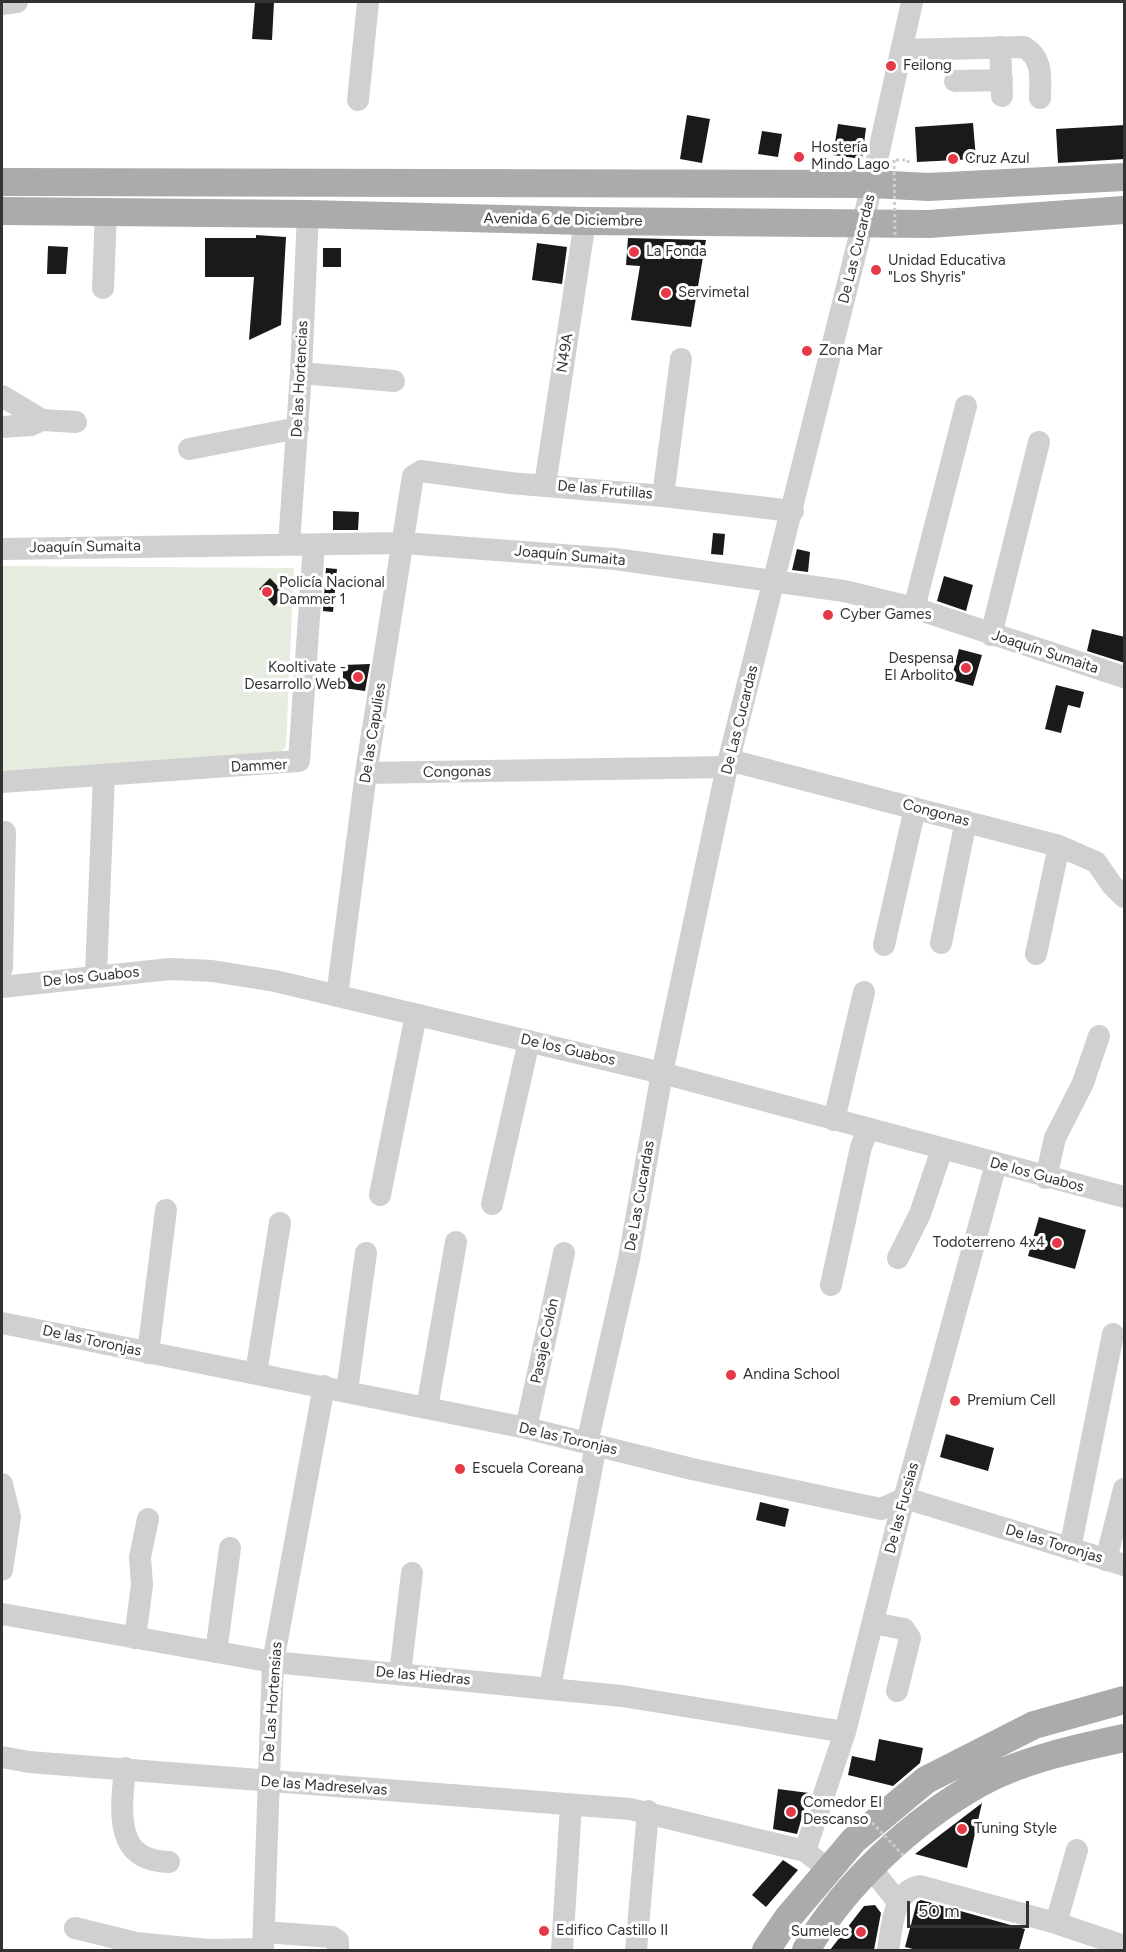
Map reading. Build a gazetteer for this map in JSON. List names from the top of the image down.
{
  "streets": {
    "main road": ["Avenida 6 de Diciembre"],
    "street": [
      "De Las Cucardas",
      "N49A",
      "De las Hortencias",
      "De las Frutillas",
      "Joaquín Sumaita",
      "De las Capulies",
      "Dammer",
      "Congonas",
      "De los Guabos",
      "De las Toronjas",
      "Pasaje Colón",
      "De las Fucsias",
      "De las Hiedras",
      "De Las Hortensias",
      "De las Madreselvas"
    ]
  },
  "crossings": [
    ["Avenida 6 de Diciembre", "De Las Cucardas"],
    ["Avenida 6 de Diciembre", "N49A"],
    ["Avenida 6 de Diciembre", "De las Hortencias"],
    ["De Las Cucardas", "De las Frutillas"],
    ["De Las Cucardas", "Joaquín Sumaita"],
    ["De Las Cucardas", "Congonas"],
    ["De Las Cucardas", "De los Guabos"],
    ["De Las Cucardas", "De las Toronjas"],
    ["De Las Cucardas", "De las Hiedras"],
    ["N49A", "De las Frutillas"],
    ["De las Hortencias", "Joaquín Sumaita"],
    ["De las Frutillas", "De las Capulies"],
    ["Joaquín Sumaita", "De las Capulies"],
    ["Joaquín Sumaita", "Dammer"],
    ["De las Capulies", "Congonas"],
    ["De las Capulies", "De los Guabos"],
    ["De los Guabos", "De las Fucsias"],
    ["De las Toronjas", "Pasaje Colón"],
    ["De las Toronjas", "De las Fucsias"],
    ["De las Toronjas", "De Las Hortensias"],
    ["De las Fucsias", "De las Hiedras"],
    ["De las Fucsias", "De las Madreselvas"],
    ["De las Hiedras", "De Las Hortensias"],
    ["De Las Hortensias", "De las Madreselvas"]
  ],
  "places": [
    "Feilong",
    "Hostería Mindo Lago",
    "Cruz Azul",
    "La Fonda",
    "Unidad Educativa \"Los Shyris\"",
    "Servimetal",
    "Zona Mar",
    "Policía Nacional Dammer 1",
    "Cyber Games",
    "Despensa El Arbolito",
    "Kooltivate - Desarrollo Web",
    "Todoterreno 4x4",
    "Andina School",
    "Premium Cell",
    "Escuela Coreana",
    "Comedor El Descanso",
    "Tuning Style",
    "Edifico Castillo II",
    "Sumelec"
  ],
  "scale_bar": "50 m"
}
